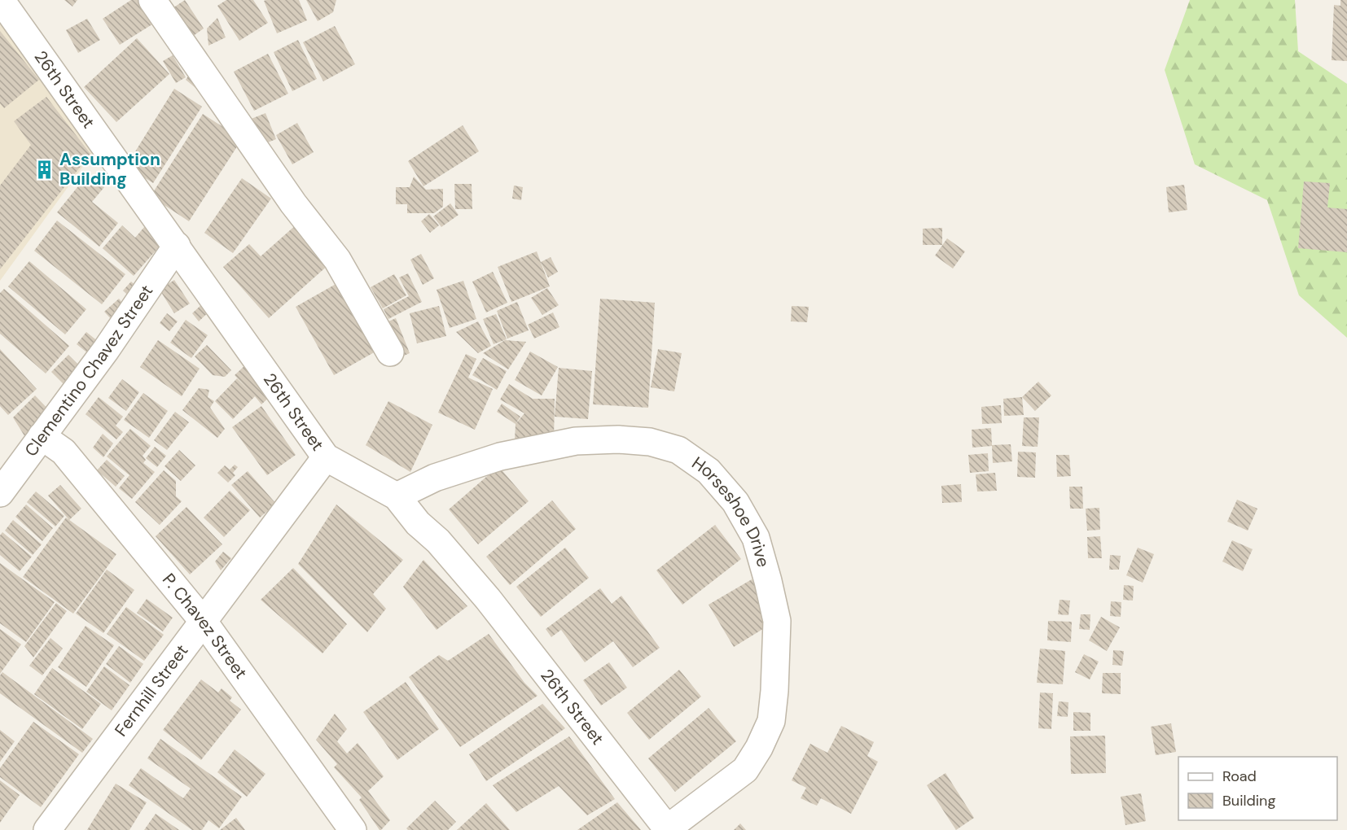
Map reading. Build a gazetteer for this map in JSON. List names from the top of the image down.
{
  "streets": {
    "street": [
      "26th Street",
      "Clementino Chavez Street",
      "Horseshoe Drive",
      "P. Chavez Street",
      "Fernhill Street"
    ]
  },
  "crossings": [
    ["26th Street", "Clementino Chavez Street"],
    ["26th Street", "Horseshoe Drive"],
    ["26th Street", "Fernhill Street"],
    ["Clementino Chavez Street", "P. Chavez Street"],
    ["P. Chavez Street", "Fernhill Street"]
  ],
  "places": {
    "building": ["Assumption Building"]
  },
  "legend": ["Road", "Building"]
}
